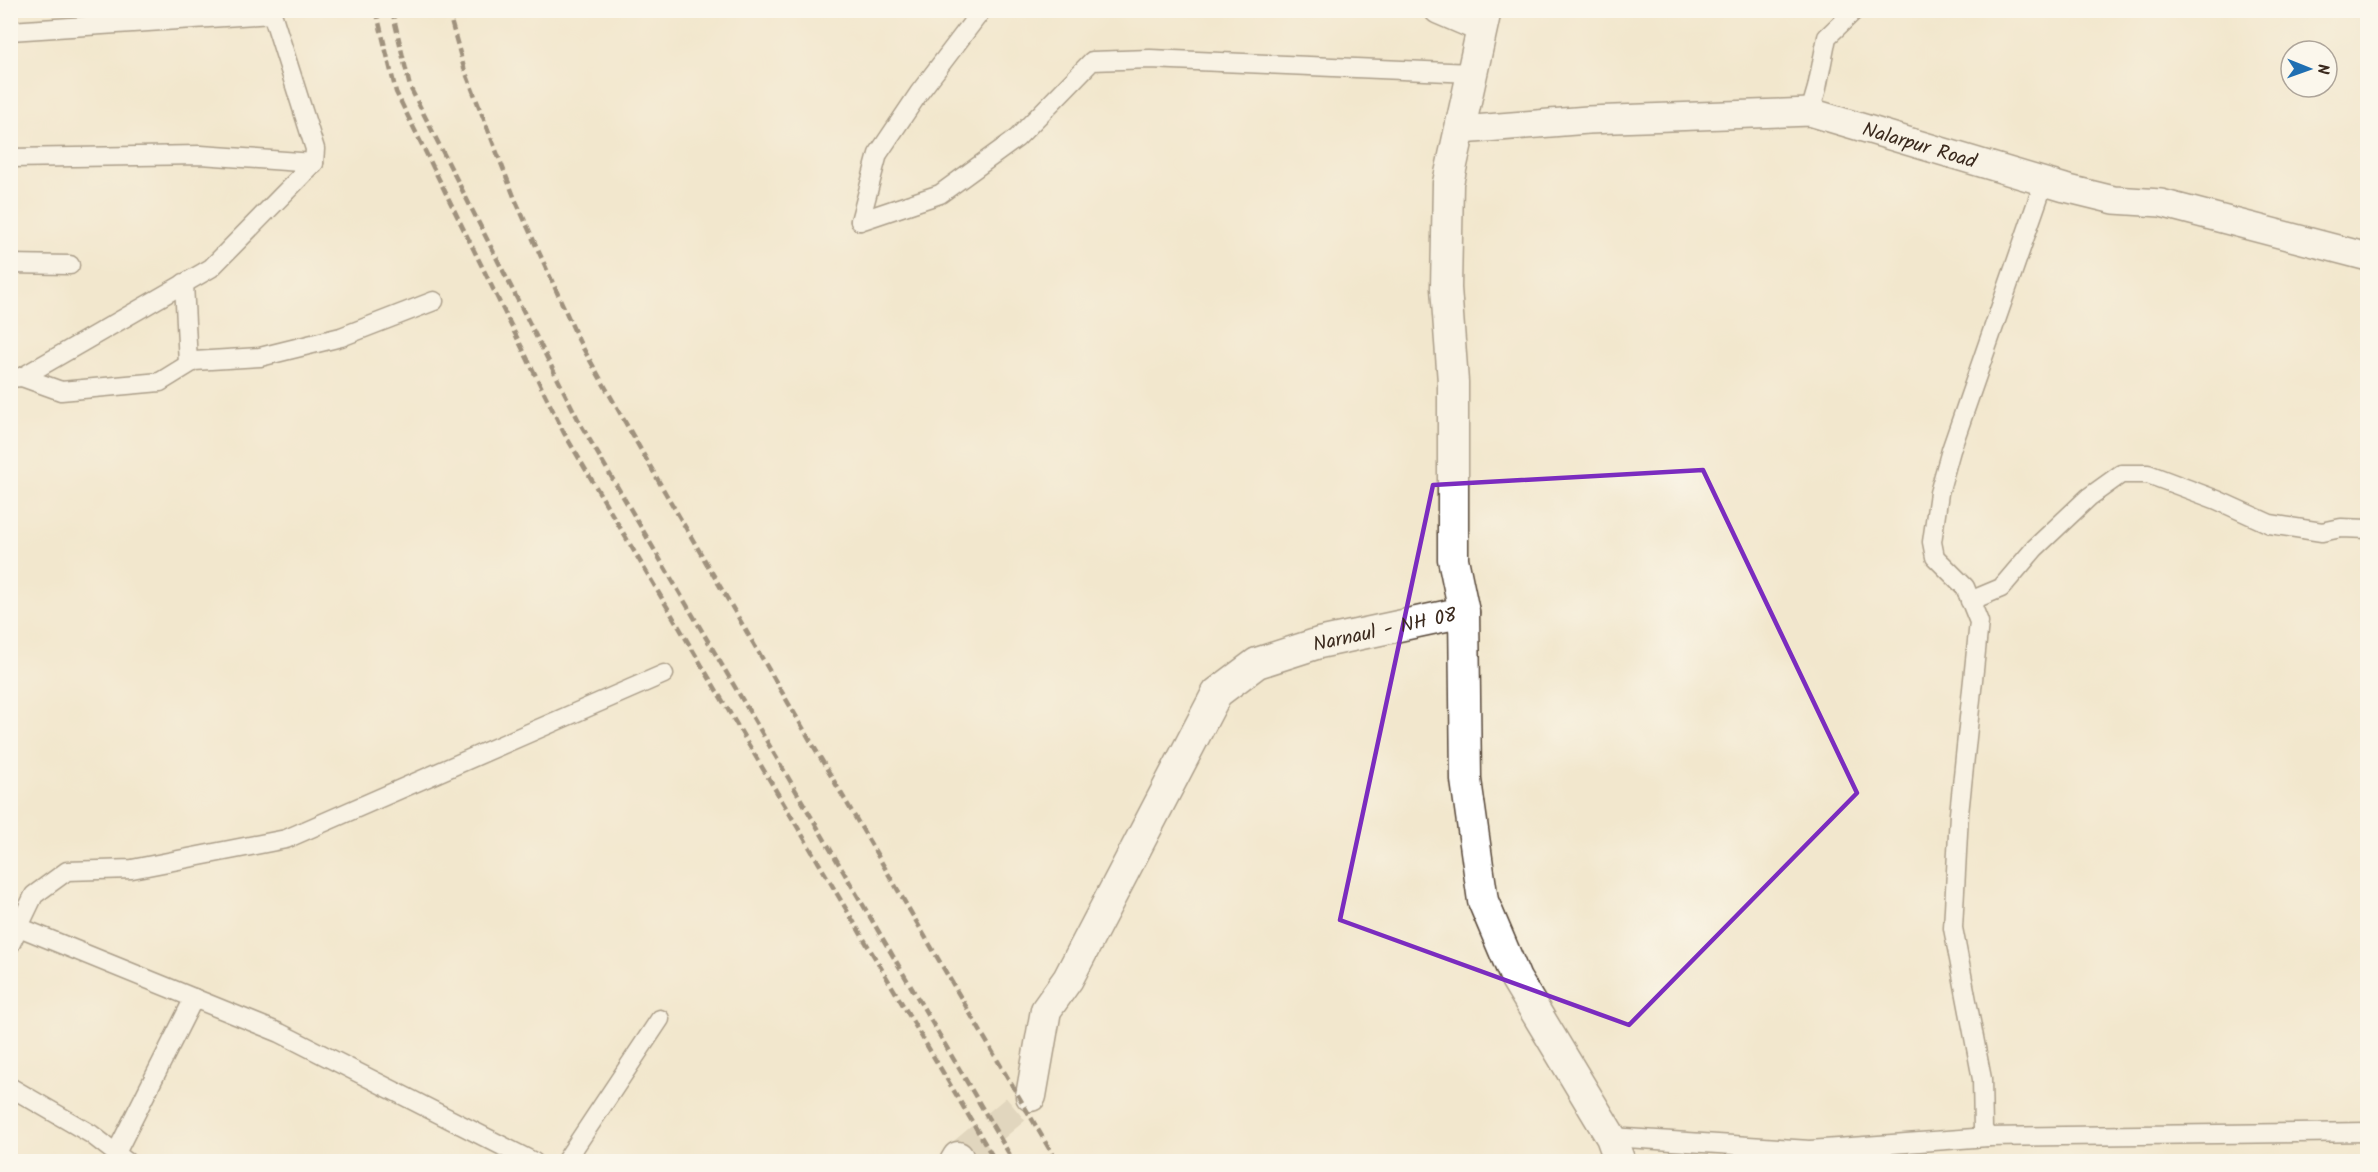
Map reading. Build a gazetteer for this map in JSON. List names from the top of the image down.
{
  "streets": {
    "main road": ["Narnaul - NH 08"],
    "street": ["Nalarpur Road"]
  },
  "north": "right"
}
